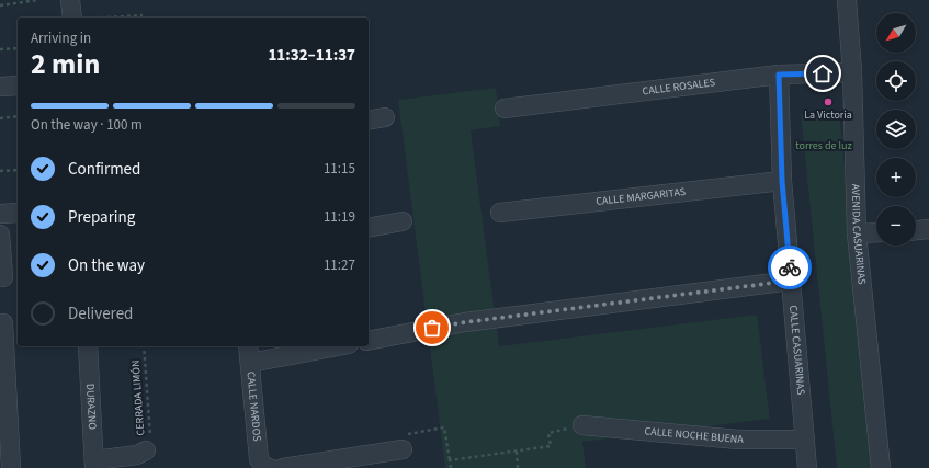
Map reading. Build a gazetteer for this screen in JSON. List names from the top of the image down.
{
  "streets": {
    "street": [
      "CALLE ROSALES",
      "CALLE MARGARITAS",
      "AVENIDA CASUARINAS",
      "CALLE CASUARINAS",
      "DURAZNO",
      "CALLE NARDOS",
      "CALLE NOCHE BUENA"
    ],
    "path": ["CERRADA LIMÓN"]
  },
  "crossings": [
    ["CALLE ROSALES", "AVENIDA CASUARINAS"],
    ["CALLE ROSALES", "CALLE CASUARINAS"],
    ["CALLE MARGARITAS", "CALLE CASUARINAS"],
    ["CALLE CASUARINAS", "CALLE NOCHE BUENA"]
  ],
  "parks": ["torres de luz"],
  "places": ["La Victoria"],
  "north": "bottom left",
  "page": {
    "map_buttons": ["+", "−"],
    "heading": ["2 min", "Arriving in", "11:32–11:37"],
    "bar": "On the way · 100 m",
    "list": [
      ["Confirmed", "11:15"],
      ["Preparing", "11:19"],
      ["On the way", "11:27"],
      "Delivered"
    ]
  }
}
